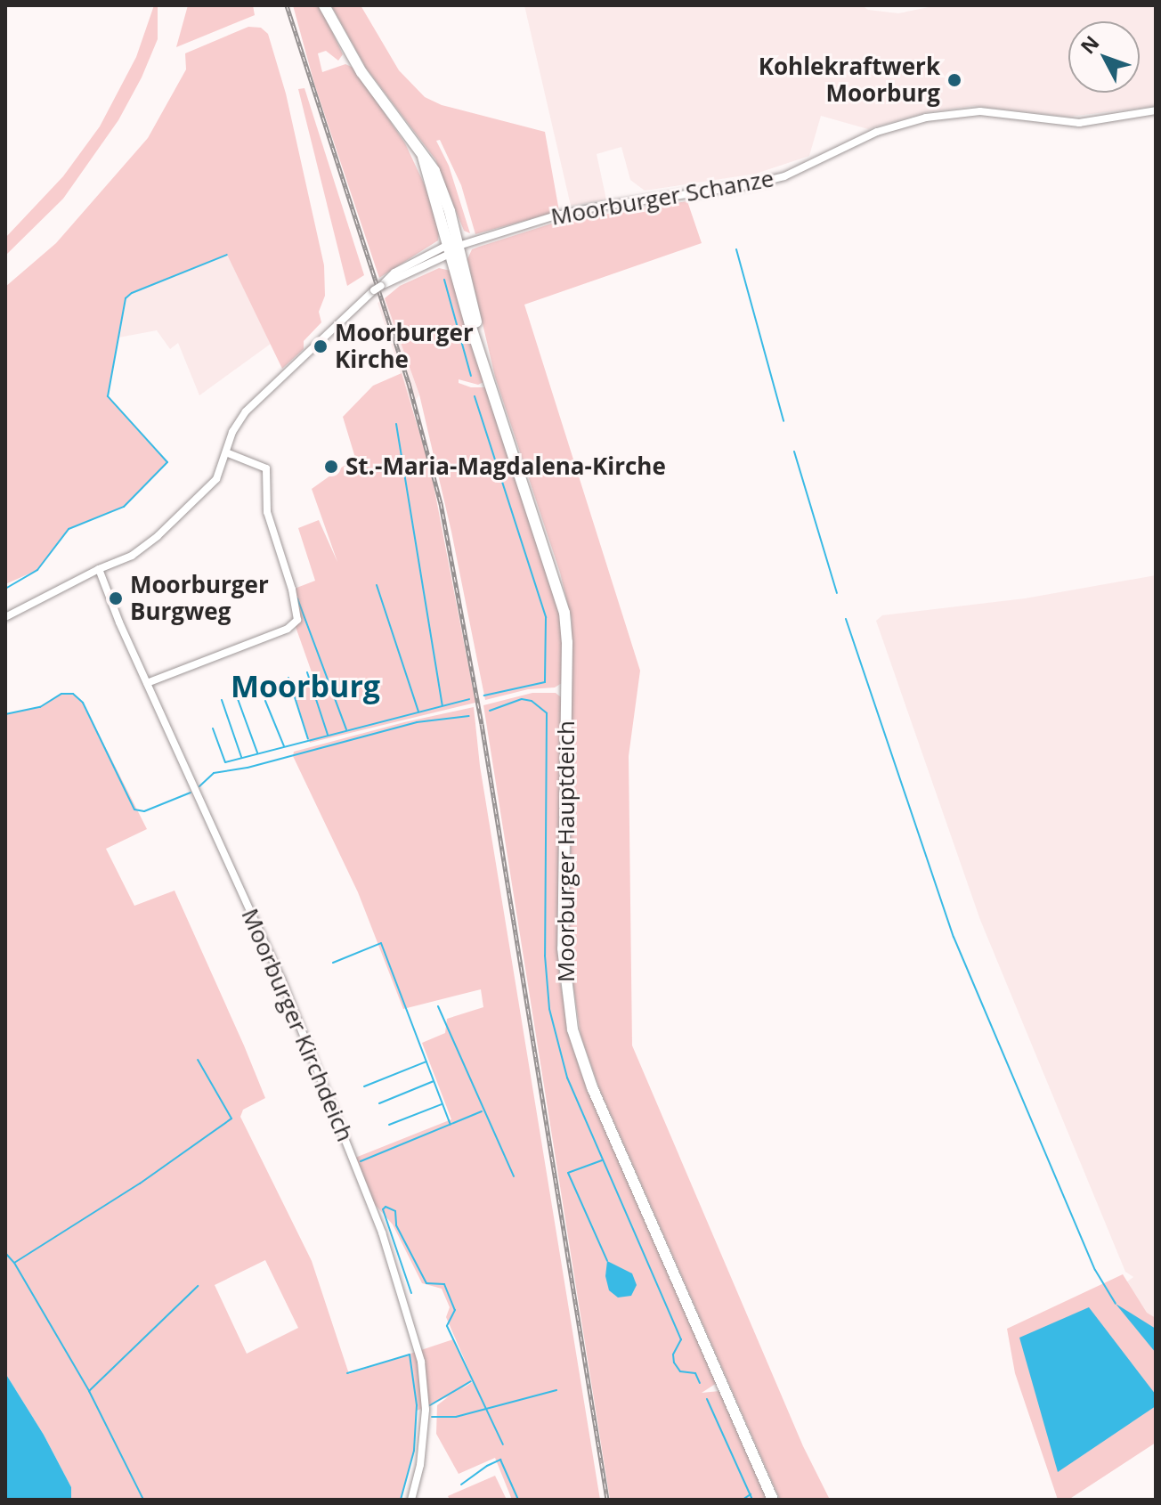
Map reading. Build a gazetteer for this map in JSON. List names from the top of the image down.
{
  "streets": {
    "main road": ["Moorburger Hauptdeich"],
    "street": ["Moorburger Schanze", "Moorburger Kirchdeich"]
  },
  "crossings": [
    ["Moorburger Schanze", "Moorburger Hauptdeich"],
    ["Moorburger Schanze", "Moorburger Kirchdeich"]
  ],
  "districts": ["Moorburg"],
  "places": [
    "Kohlekraftwerk Moorburg",
    "Moorburger Kirche",
    "St.-Maria-Magdalena-Kirche",
    "Moorburger Burgweg"
  ],
  "north": "top left"
}
